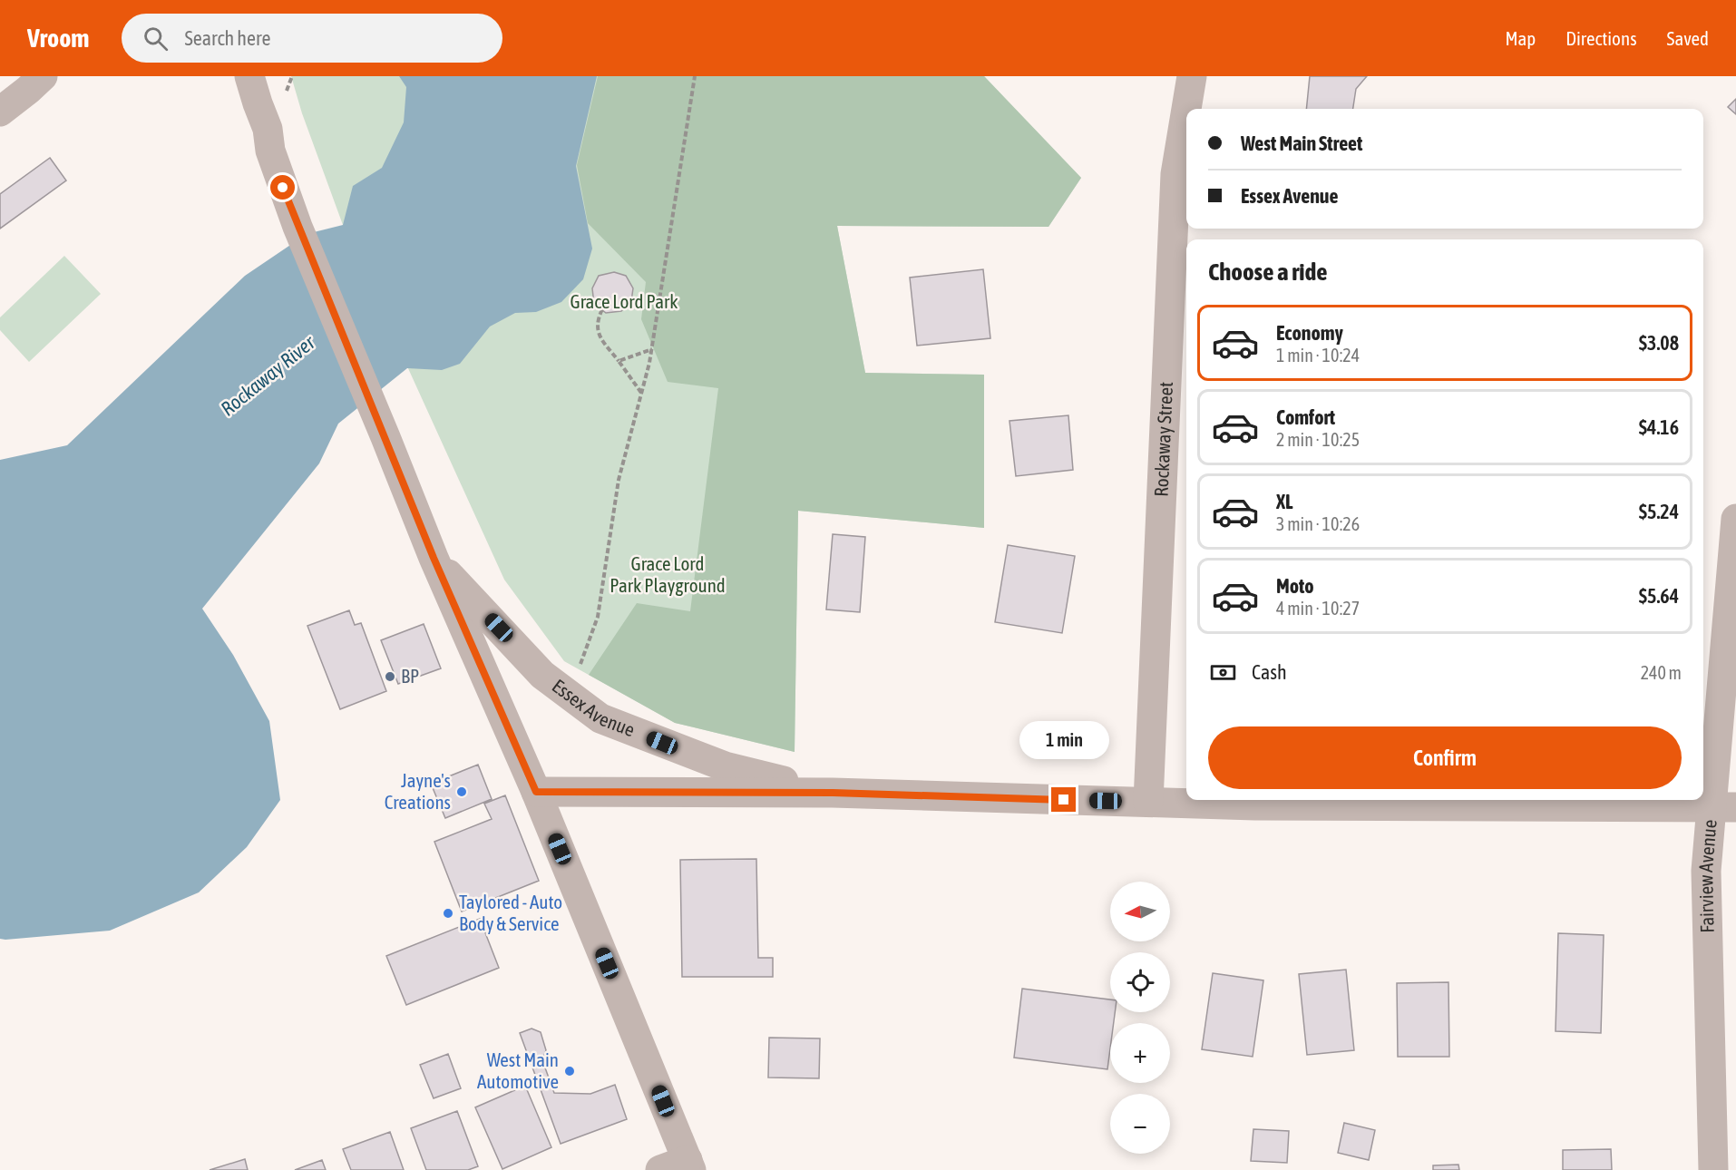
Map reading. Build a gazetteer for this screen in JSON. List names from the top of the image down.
{
  "streets": {
    "street": ["Rockaway Street", "Essex Avenue", "Fairview Avenue"]
  },
  "crossings": [
    ["Rockaway Street", "Essex Avenue"],
    ["Essex Avenue", "Fairview Avenue"]
  ],
  "water": ["Rockaway River"],
  "parks": ["Grace Lord Park", "Grace Lord Park Playground"],
  "places": [
    "BP",
    "Jayne's Creations",
    "Taylored - Auto Body & Service",
    "West Main Automotive"
  ],
  "north": "left",
  "page": {
    "header": "Vroom",
    "search": "Search here",
    "nav": ["Map", "Directions", "Saved"],
    "banner": ["West Main Street", "Essex Avenue"],
    "heading": "Choose a ride",
    "list": [
      {
        "name": "Economy",
        "note": "1 min · 10:24",
        "value": "$3.08"
      },
      {
        "name": "Comfort",
        "note": "2 min · 10:25",
        "value": "$4.16"
      },
      {
        "name": "XL",
        "note": "3 min · 10:26",
        "value": "$5.24"
      },
      {
        "name": "Moto",
        "note": "4 min · 10:27",
        "value": "$5.64"
      }
    ],
    "pay": ["Cash", "240 m"],
    "buttons": "Confirm",
    "bubble": "1 min",
    "map_buttons": ["+", "−"]
  }
}
